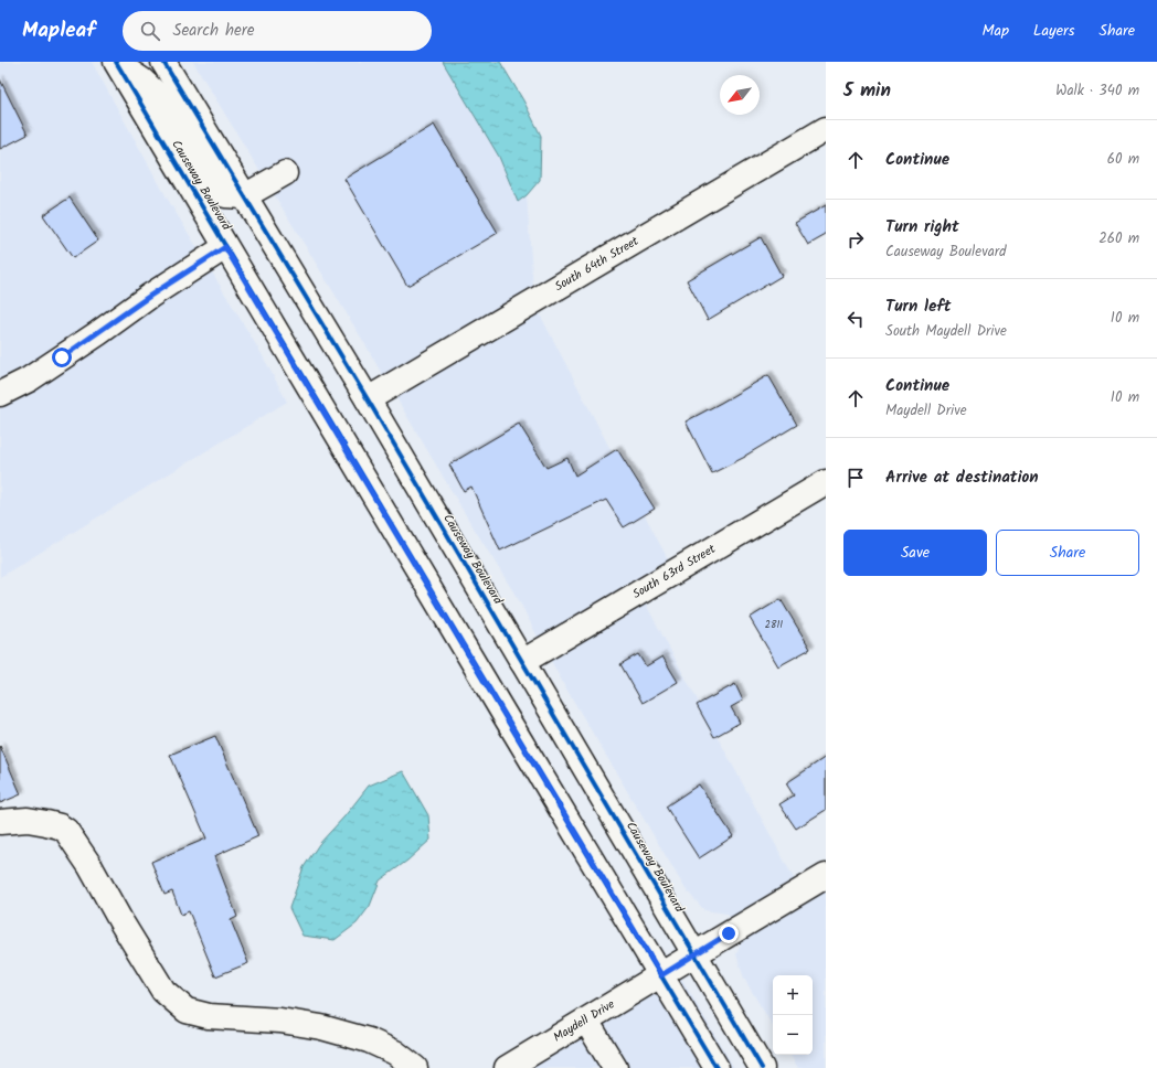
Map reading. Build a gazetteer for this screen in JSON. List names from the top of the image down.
{
  "streets": {
    "main road": [
      "Causeway Boulevard",
      "South 64th Street",
      "South 63rd Street",
      "Maydell Drive"
    ]
  },
  "crossings": [
    ["Causeway Boulevard", "South 64th Street"],
    ["Causeway Boulevard", "South 63rd Street"],
    ["Causeway Boulevard", "Maydell Drive"]
  ],
  "house_numbers": ["2811"],
  "north": "bottom left",
  "page": {
    "header": "Mapleaf",
    "search": "Search here",
    "nav": ["Map", "Layers", "Share"],
    "heading": ["5 min", "Walk · 340 m"],
    "list": [
      ["Continue", "60 m"],
      ["Turn right", "Causeway Boulevard", "260 m"],
      ["Turn left", "South Maydell Drive", "10 m"],
      ["Continue", "Maydell Drive", "10 m"],
      "Arrive at destination"
    ],
    "buttons": ["Save", "Share"],
    "map_buttons": ["+", "−"]
  }
}
